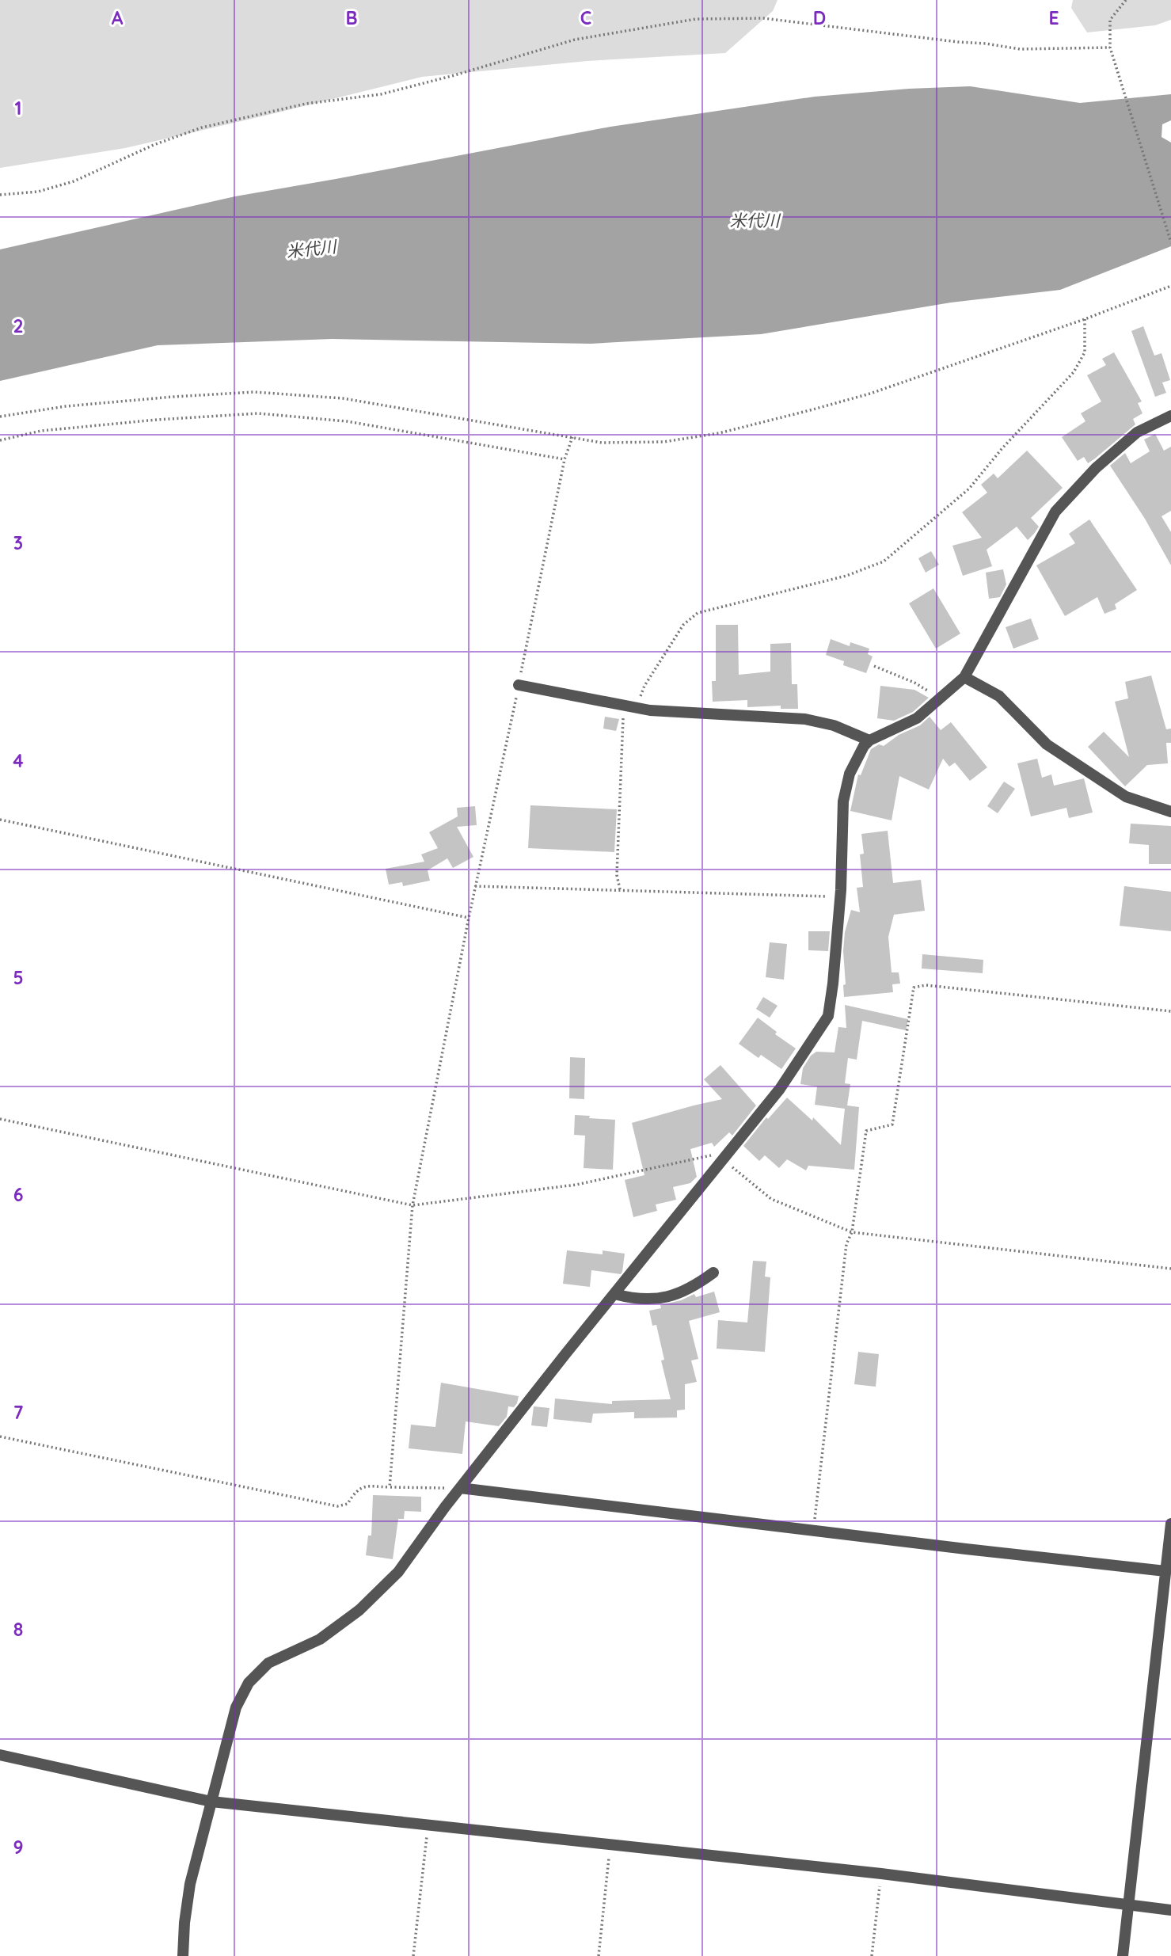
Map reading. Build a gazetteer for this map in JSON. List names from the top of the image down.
{
  "water": ["米代川"],
  "grid": {
    "columns": [
      "A",
      "B",
      "C",
      "D",
      "E"
    ],
    "rows": [
      "1",
      "2",
      "3",
      "4",
      "5",
      "6",
      "7",
      "8",
      "9"
    ]
  }
}
